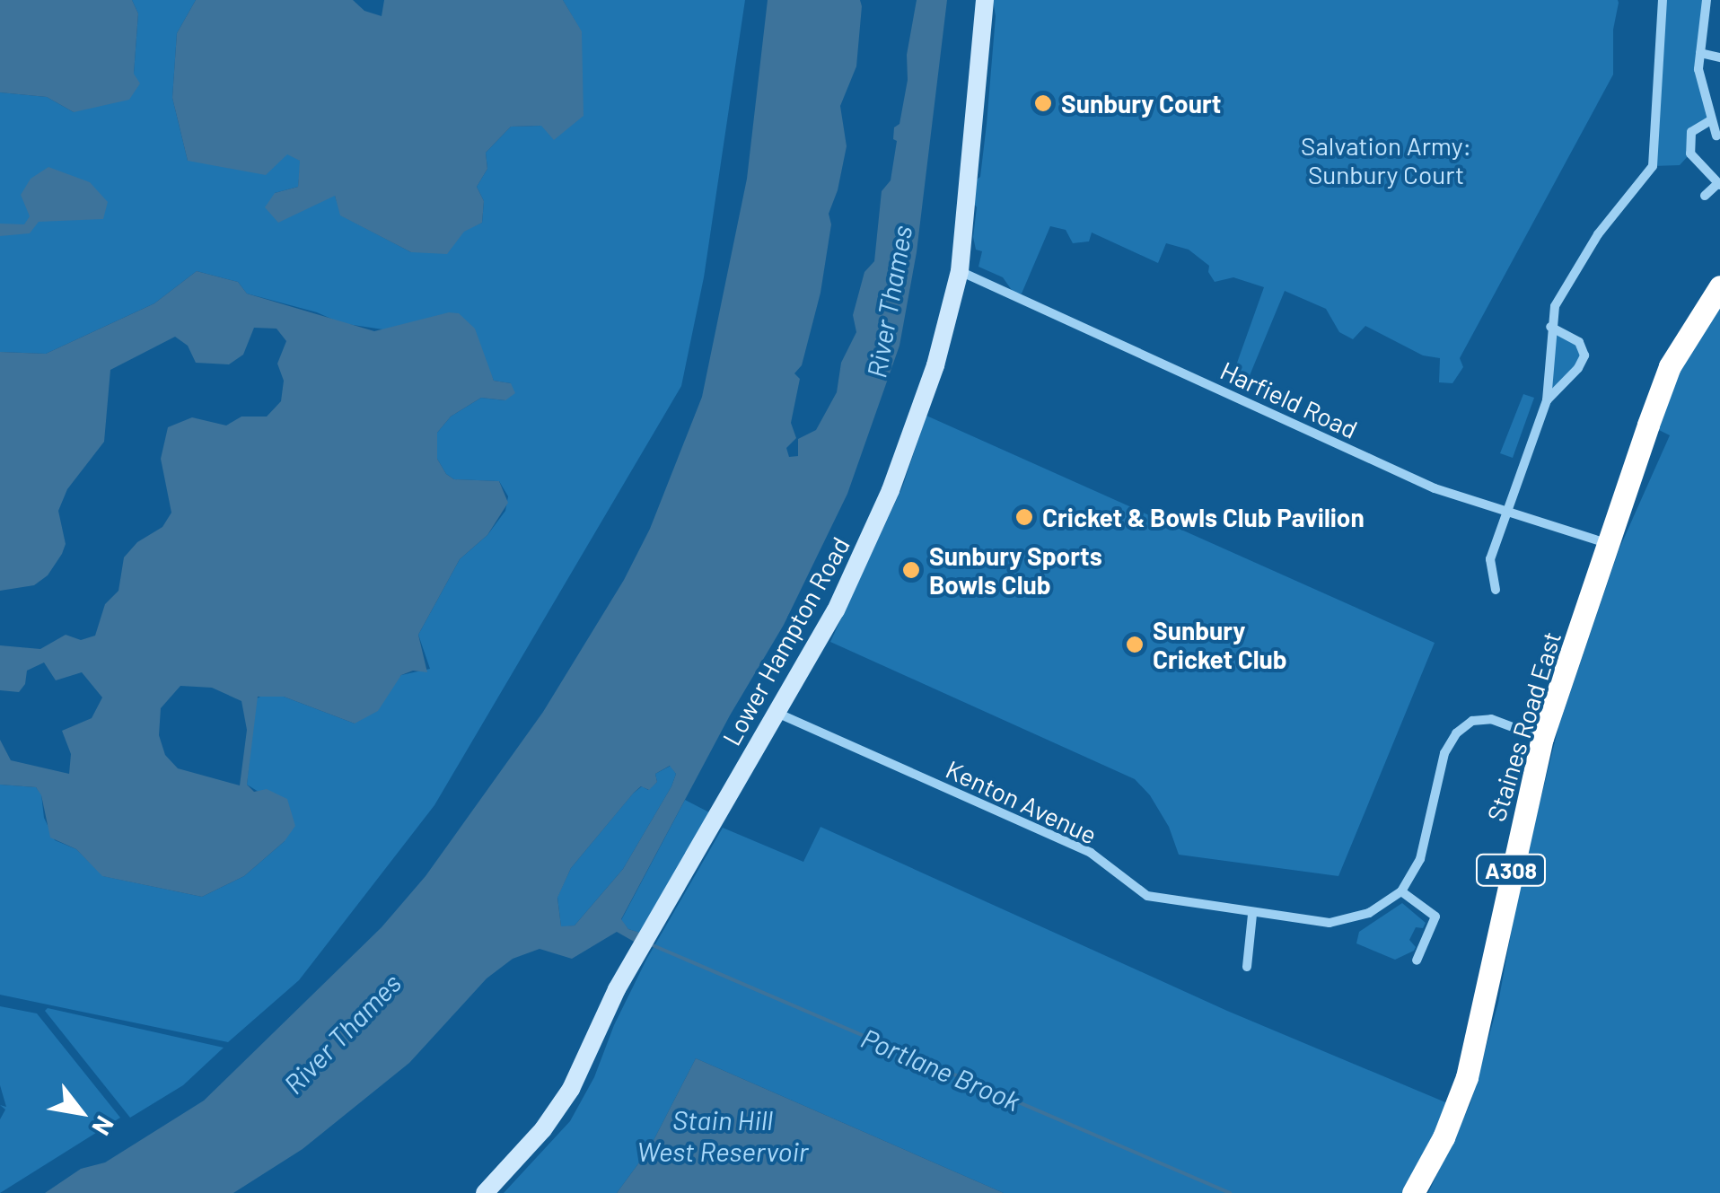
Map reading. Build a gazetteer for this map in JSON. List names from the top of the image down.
{
  "streets": {
    "highway": ["Staines Road East", "A308"],
    "street": ["Harfield Road", "Lower Hampton Road", "Kenton Avenue"]
  },
  "crossings": [
    ["Harfield Road", "Lower Hampton Road"],
    ["Harfield Road", "Staines Road East"],
    ["Lower Hampton Road", "Kenton Avenue"]
  ],
  "water": ["River Thames", "Portlane Brook", "Stain Hill West Reservoir"],
  "parks": ["Salvation Army: Sunbury Court"],
  "places": [
    "Sunbury Court",
    "Cricket & Bowls Club Pavilion",
    "Sunbury Sports Bowls Club",
    "Sunbury Cricket Club"
  ],
  "north": "bottom right"
}
